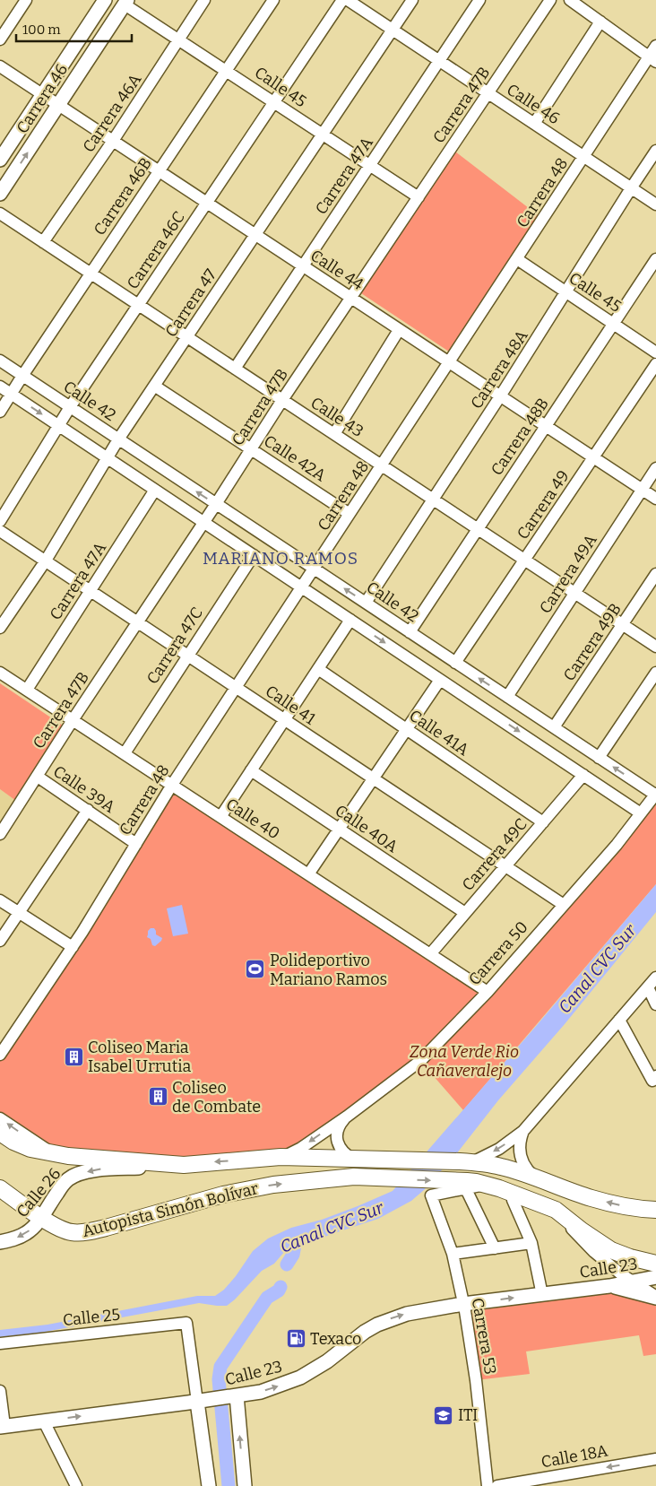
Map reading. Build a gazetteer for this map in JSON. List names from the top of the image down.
{
  "streets": {
    "highway": ["Autopista Simón Bolívar"],
    "main road": ["Carrera 46", "Calle 26", "Calle 23"],
    "street": [
      "Calle 45",
      "Calle 46",
      "Carrera 47B",
      "Carrera 46A",
      "Carrera 47A",
      "Carrera 48",
      "Carrera 46B",
      "Carrera 46C",
      "Calle 44",
      "Carrera 47",
      "Carrera 48A",
      "Calle 42",
      "Calle 43",
      "Carrera 48B",
      "Calle 42A",
      "Carrera 49",
      "Carrera 49A",
      "Carrera 49B",
      "Carrera 47C",
      "Calle 41",
      "Calle 41A",
      "Calle 39A",
      "Calle 40",
      "Calle 40A",
      "Carrera 49C",
      "Carrera 50",
      "Calle 25",
      "Carrera 53",
      "Calle 18A"
    ]
  },
  "crossings": [
    ["Calle 45", "Carrera 46"],
    ["Calle 45", "Carrera 47B"],
    ["Calle 45", "Carrera 46A"],
    ["Calle 45", "Carrera 47A"],
    ["Calle 45", "Carrera 48"],
    ["Calle 45", "Carrera 46B"],
    ["Calle 45", "Carrera 46C"],
    ["Calle 45", "Carrera 47"],
    ["Calle 45", "Carrera 48A"],
    ["Calle 45", "Carrera 48B"],
    ["Carrera 46", "Calle 44"],
    ["Calle 46", "Carrera 47B"],
    ["Calle 46", "Carrera 47A"],
    ["Calle 46", "Carrera 48"],
    ["Calle 46", "Carrera 47"],
    ["Calle 46", "Carrera 48A"],
    ["Carrera 47B", "Calle 44"],
    ["Carrera 47B", "Calle 42"],
    ["Carrera 47B", "Calle 43"],
    ["Carrera 47B", "Calle 42A"],
    ["Carrera 47B", "Calle 41"],
    ["Carrera 47B", "Calle 39A"],
    ["Carrera 47B", "Calle 40"],
    ["Carrera 46A", "Calle 44"],
    ["Carrera 46A", "Calle 43"],
    ["Carrera 47A", "Calle 44"],
    ["Carrera 47A", "Calle 43"],
    ["Carrera 47A", "Calle 41"],
    ["Carrera 47A", "Calle 40"],
    ["Carrera 48", "Calle 44"],
    ["Carrera 48", "Calle 42"],
    ["Carrera 48", "Calle 43"],
    ["Carrera 48", "Calle 42A"],
    ["Carrera 48", "Calle 41"],
    ["Carrera 48", "Calle 39A"],
    ["Carrera 48", "Calle 40"],
    ["Carrera 46B", "Calle 44"],
    ["Carrera 46B", "Calle 42"],
    ["Carrera 46B", "Calle 43"],
    ["Carrera 46C", "Calle 44"],
    ["Carrera 46C", "Calle 42"],
    ["Carrera 46C", "Calle 43"],
    ["Calle 44", "Carrera 47"],
    ["Calle 44", "Carrera 48A"],
    ["Calle 44", "Carrera 48B"],
    ["Calle 44", "Carrera 49"],
    ["Calle 44", "Carrera 49A"],
    ["Carrera 47", "Calle 42"],
    ["Carrera 47", "Calle 43"],
    ["Carrera 47", "Calle 42A"],
    ["Carrera 47", "Calle 41"],
    ["Carrera 48A", "Calle 42"],
    ["Carrera 48A", "Calle 43"],
    ["Calle 42", "Carrera 48B"],
    ["Calle 42", "Carrera 49"],
    ["Calle 42", "Carrera 49A"],
    ["Calle 42", "Carrera 49B"],
    ["Calle 42", "Carrera 50"],
    ["Calle 43", "Carrera 48B"],
    ["Calle 43", "Carrera 49"],
    ["Calle 43", "Carrera 49A"],
    ["Calle 43", "Carrera 49B"],
    ["Carrera 47C", "Calle 41"],
    ["Carrera 47C", "Calle 40"],
    ["Calle 41", "Carrera 49C"],
    ["Calle 41", "Carrera 50"],
    ["Calle 41A", "Carrera 49C"],
    ["Calle 40", "Carrera 49C"],
    ["Calle 40", "Carrera 50"],
    ["Calle 40A", "Carrera 49C"],
    ["Carrera 50", "Autopista Simón Bolívar"],
    ["Calle 26", "Autopista Simón Bolívar"],
    ["Calle 23", "Calle 25"],
    ["Calle 23", "Carrera 53"]
  ],
  "one_way": ["Calle 26", "Calle 23", "Calle 18A"],
  "districts": ["MARIANO RAMOS"],
  "water": ["Canal CVC Sur"],
  "parks": ["Zona Verde Rio Cañaveralejo"],
  "places": {
    "sports": ["Polideportivo Mariano Ramos"],
    "building": ["Coliseo Maria Isabel Urrutia", "Coliseo de Combate"],
    "fuel station": ["Texaco"],
    "school or university": ["ITI"]
  },
  "scale_bar": "100 m"
}
